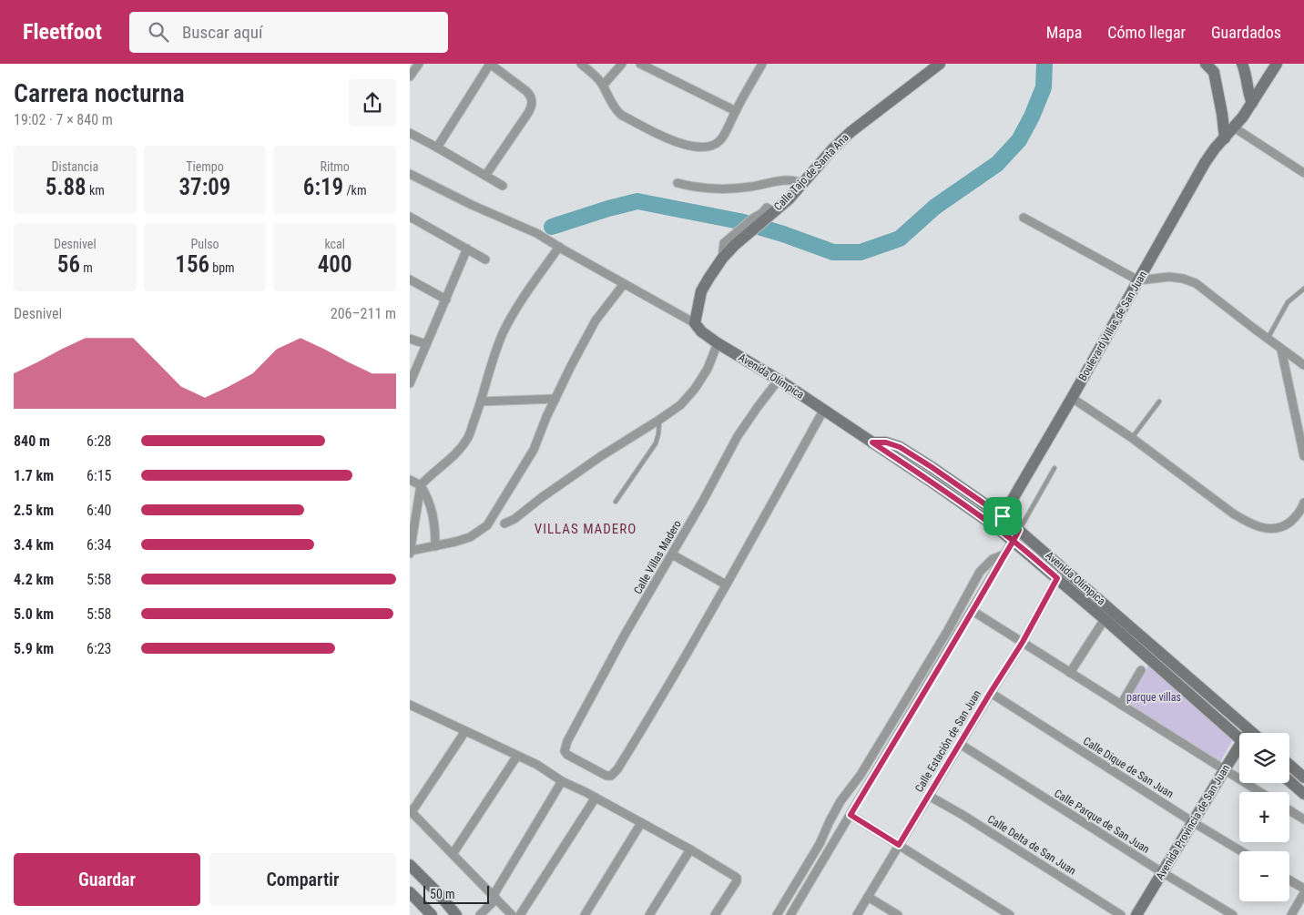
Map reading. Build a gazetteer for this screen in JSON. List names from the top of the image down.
{
  "streets": {
    "street": [
      "Calle Tajo de Santa Ana",
      "Boulevard Villas de San Juan",
      "Avenida Olímpica",
      "Calle Villas Madero",
      "Calle Estación de San Juan",
      "Calle Dique de San Juan",
      "Calle Parque de San Juan",
      "Avenida Provincia de San Juan",
      "Calle Delta de San Juan"
    ]
  },
  "crossings": [
    ["Calle Tajo de Santa Ana", "Avenida Olímpica"],
    ["Boulevard Villas de San Juan", "Avenida Olímpica"],
    ["Avenida Olímpica", "Calle Villas Madero"],
    ["Avenida Olímpica", "Calle Estación de San Juan"],
    ["Avenida Olímpica", "Avenida Provincia de San Juan"],
    ["Calle Estación de San Juan", "Calle Dique de San Juan"],
    ["Calle Estación de San Juan", "Calle Parque de San Juan"],
    ["Calle Estación de San Juan", "Calle Delta de San Juan"],
    ["Calle Dique de San Juan", "Avenida Provincia de San Juan"],
    ["Calle Parque de San Juan", "Avenida Provincia de San Juan"]
  ],
  "districts": ["VILLAS MADERO"],
  "parks": ["parque villas"],
  "scale_bar": "50 m",
  "page": {
    "header": "Fleetfoot",
    "search": "Buscar aquí",
    "nav": ["Mapa", "Cómo llegar", "Guardados"],
    "heading": ["Carrera nocturna", "19:02 · 7 × 840 m"],
    "stats": [
      ["Distancia", "5.88 km"],
      ["Tiempo", "37:09"],
      ["Ritmo", "6:19 /km"],
      ["Desnivel", "56 m"],
      ["Pulso", "156 bpm"],
      ["kcal", "400"]
    ],
    "chart": ["Desnivel", "206–211 m"],
    "list": [
      {
        "name": "840 m",
        "note": "6:28"
      },
      {
        "name": "1.7 km",
        "note": "6:15"
      },
      {
        "name": "2.5 km",
        "note": "6:40"
      },
      {
        "name": "3.4 km",
        "note": "6:34"
      },
      {
        "name": "4.2 km",
        "note": "5:58"
      },
      {
        "name": "5.0 km",
        "note": "5:58"
      },
      {
        "name": "5.9 km",
        "note": "6:23"
      }
    ],
    "map_buttons": ["+", "−"],
    "buttons": ["Guardar", "Compartir"],
    "scale": "50 m"
  }
}
